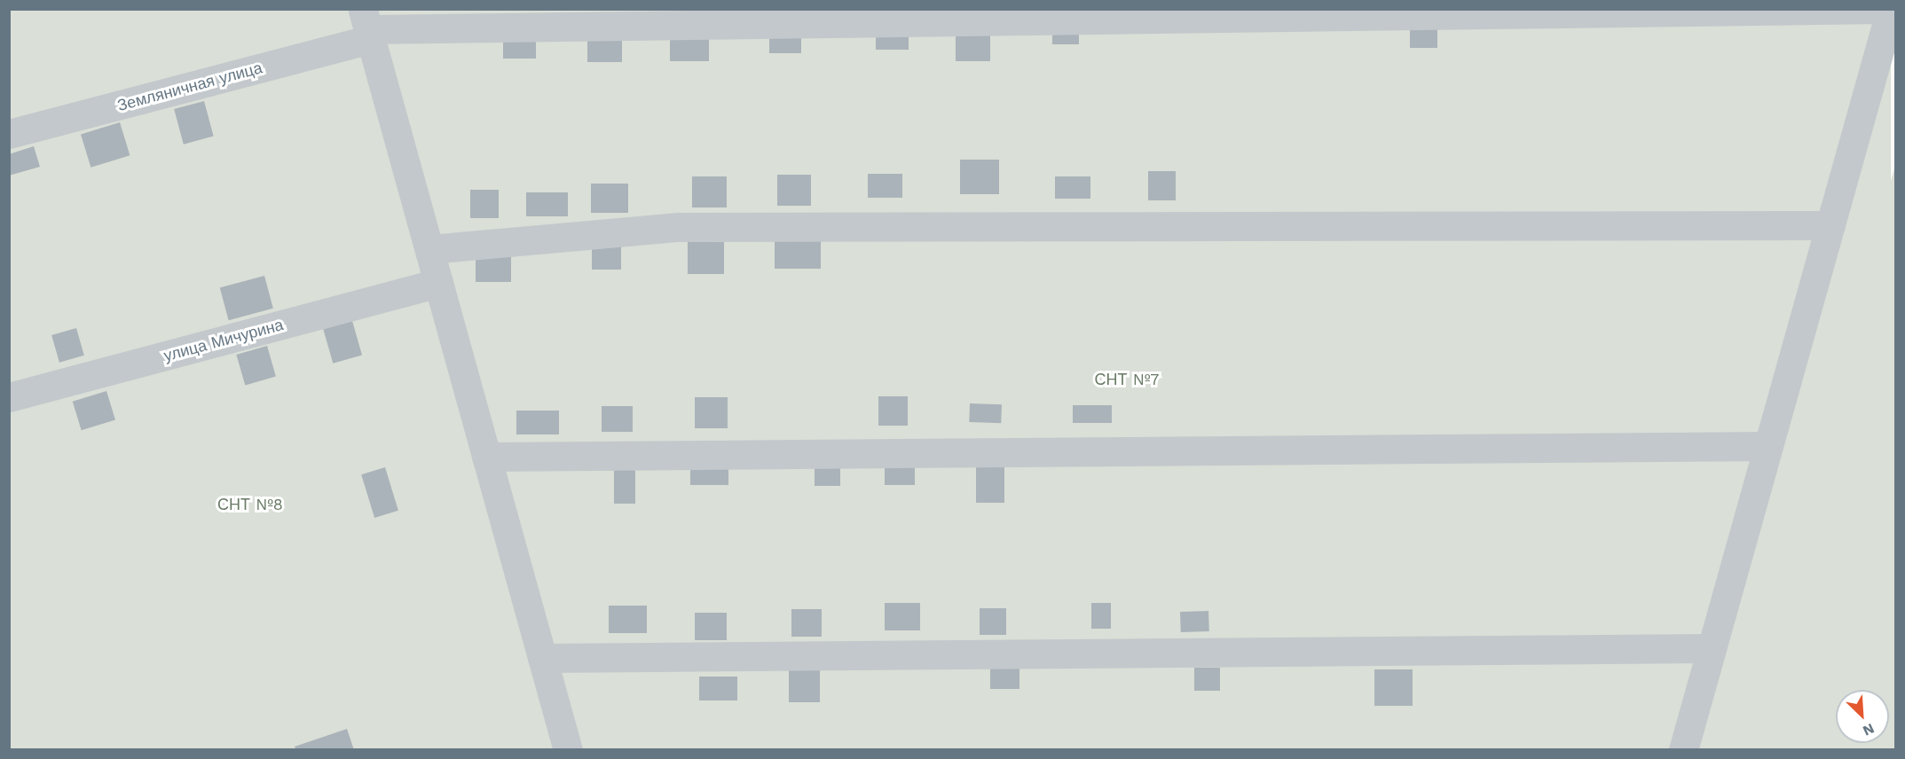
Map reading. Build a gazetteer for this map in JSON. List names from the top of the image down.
{
  "streets": {
    "street": ["Земляничная улица", "улица Мичурина"]
  },
  "parks": ["СНТ №7", "СНТ №8"],
  "north": "bottom right"
}
